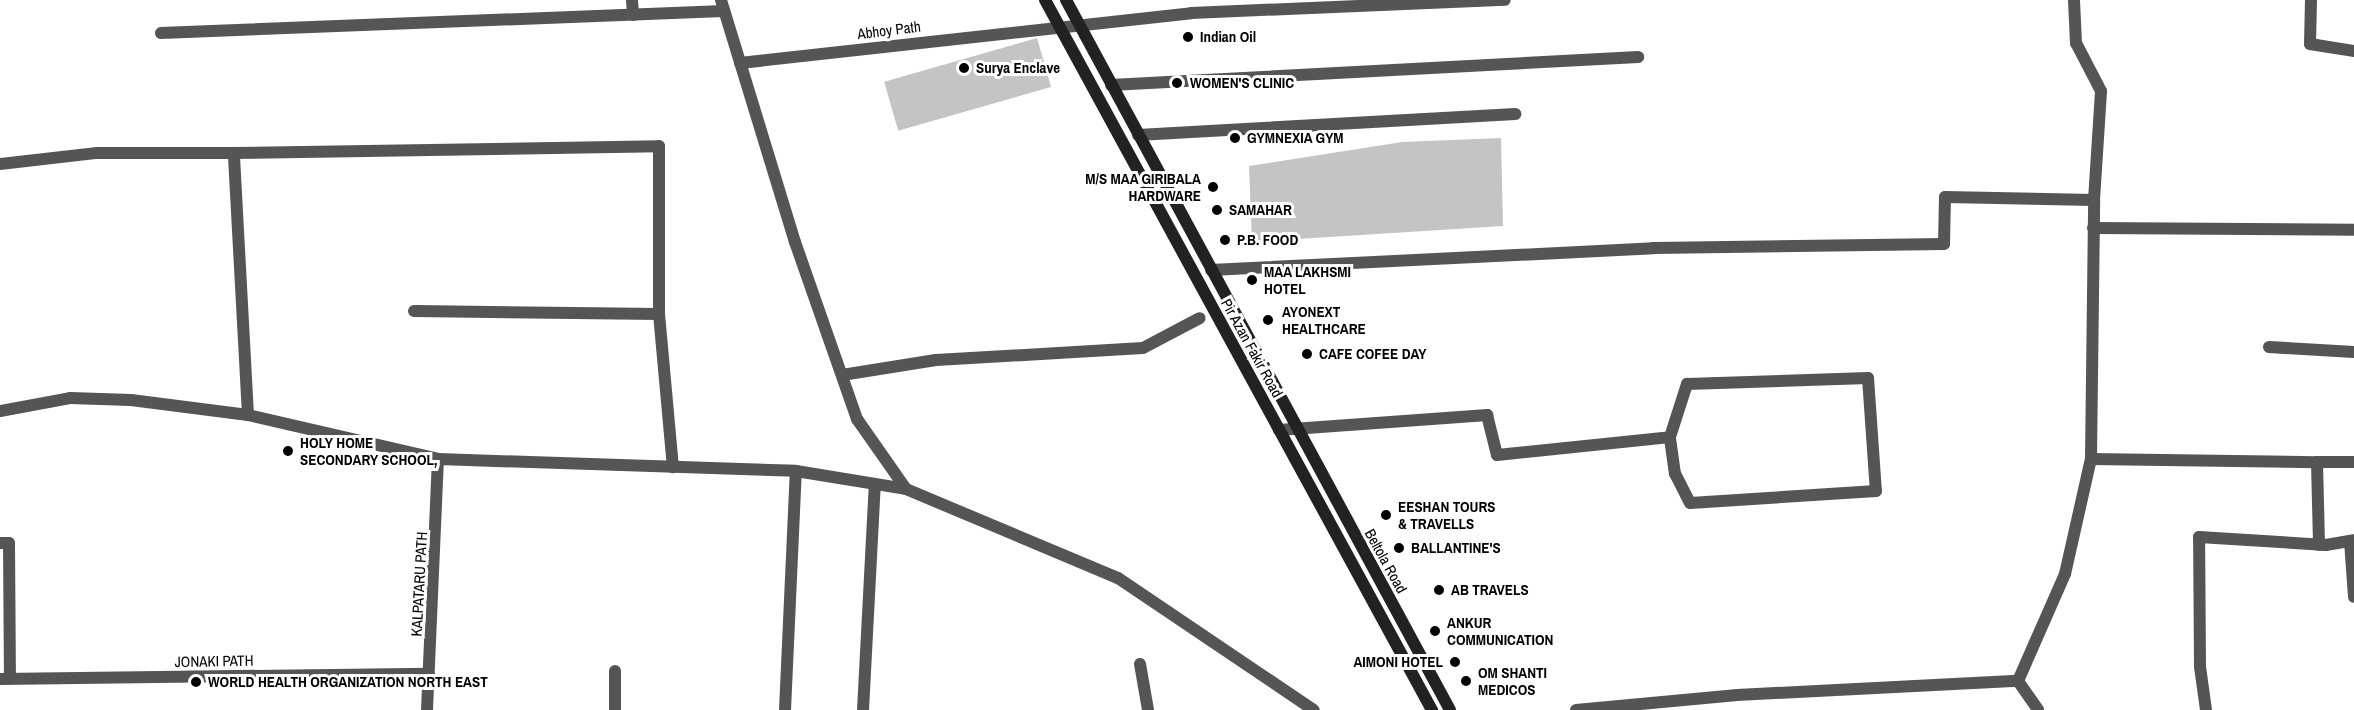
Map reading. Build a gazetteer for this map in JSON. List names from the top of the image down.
{
  "streets": {
    "main road": ["Pir Azan Fakir Road", "Beltola Road"],
    "street": ["Abhoy Path", "KALPATARU PATH", "JONAKI PATH"]
  },
  "crossings": [
    ["Abhoy Path", "Pir Azan Fakir Road"],
    ["Pir Azan Fakir Road", "Beltola Road"],
    ["KALPATARU PATH", "JONAKI PATH"]
  ],
  "places": [
    "Indian Oil",
    "Surya Enclave",
    "WOMEN'S CLINIC",
    "GYMNEXIA GYM",
    "M/S MAA GIRIBALA HARDWARE",
    "SAMAHAR",
    "P.B. FOOD",
    "MAA LAKHSMI HOTEL",
    "AYONEXT HEALTHCARE",
    "CAFE COFEE DAY",
    "HOLY HOME SECONDARY SCHOOL,",
    "EESHAN TOURS & TRAVELLS",
    "BALLANTINE'S",
    "AB TRAVELS",
    "ANKUR COMMUNICATION",
    "AIMONI HOTEL",
    "OM SHANTI MEDICOS",
    "WORLD HEALTH ORGANIZATION NORTH EAST"
  ]
}
